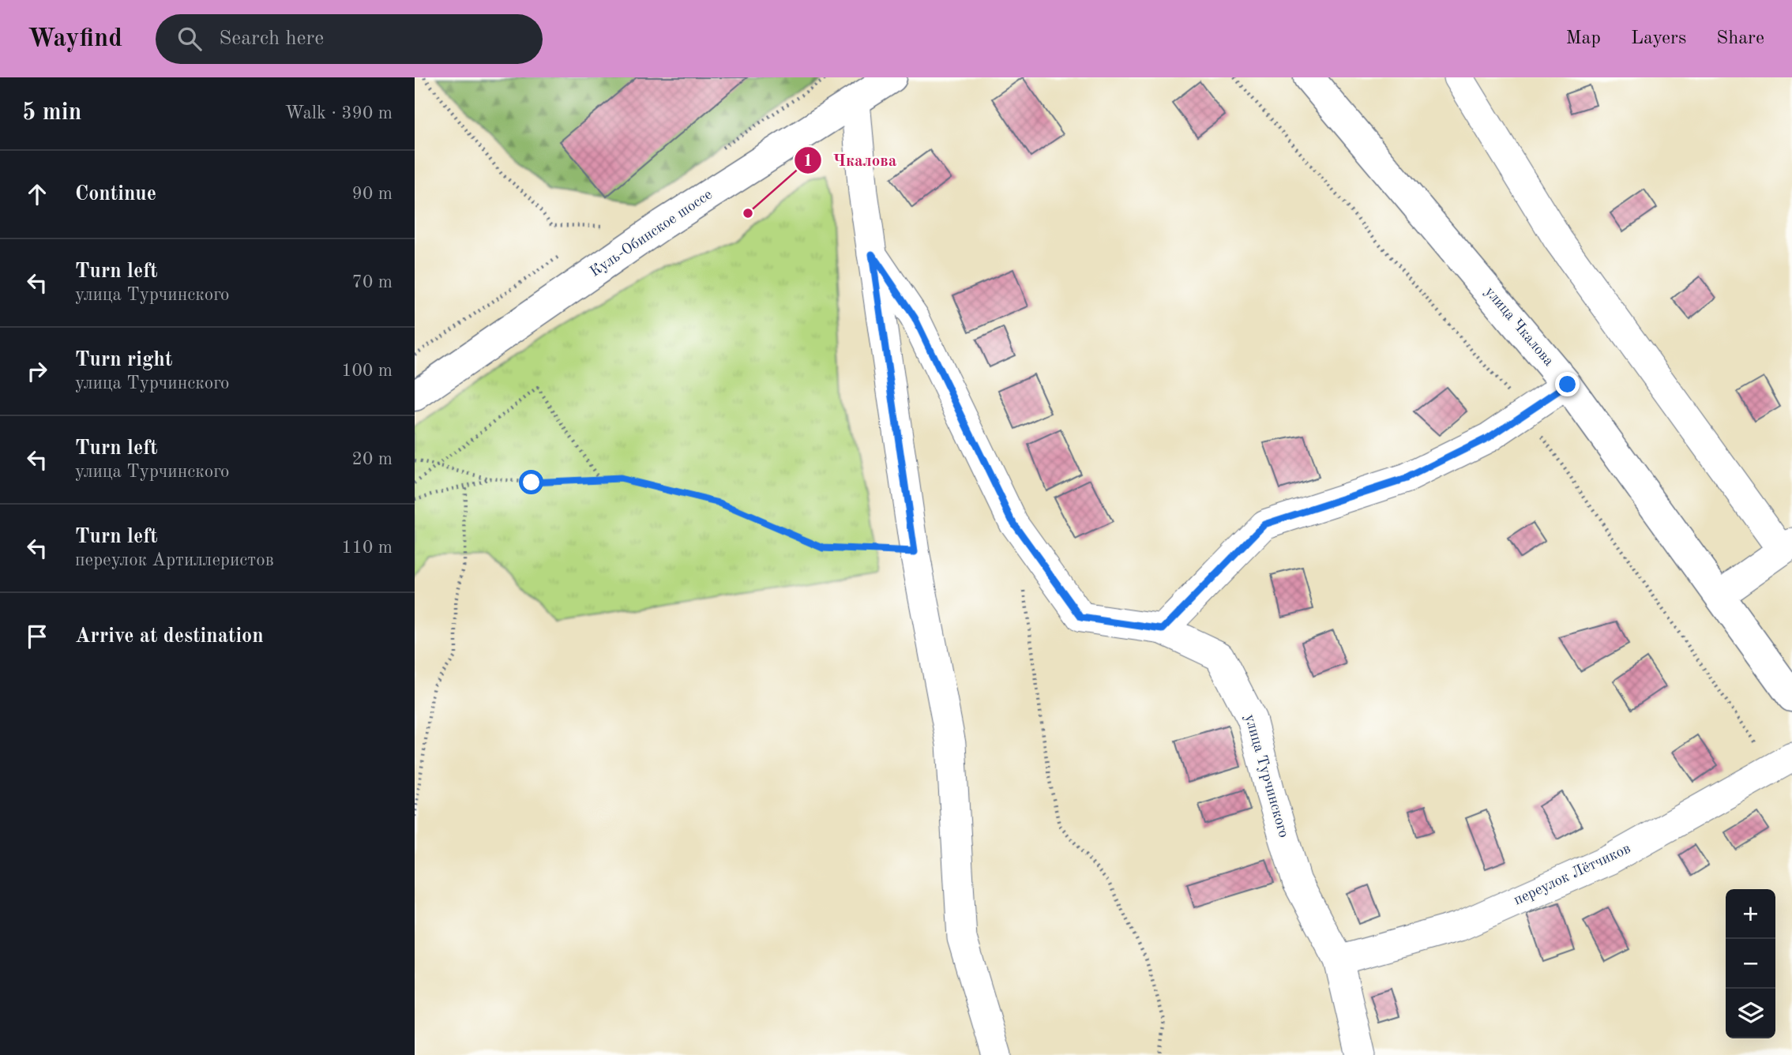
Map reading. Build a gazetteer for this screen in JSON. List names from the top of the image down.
{
  "streets": {
    "main road": ["Куль-Обинское шоссе", "улица Чкалова"],
    "street": ["улица Турчинского", "переулок Лётчиков"]
  },
  "crossings": [
    ["Куль-Обинское шоссе", "улица Турчинского"],
    ["улица Турчинского", "переулок Лётчиков"]
  ],
  "places": ["Чкалова"],
  "page": {
    "header": "Wayfind",
    "search": "Search here",
    "nav": ["Map", "Layers", "Share"],
    "heading": ["5 min", "Walk · 390 m"],
    "list": [
      ["Continue", "90 m"],
      ["Turn left", "улица Турчинского", "70 m"],
      ["Turn right", "улица Турчинского", "100 m"],
      ["Turn left", "улица Турчинского", "20 m"],
      ["Turn left", "переулок Артиллеристов", "110 m"],
      "Arrive at destination"
    ],
    "map_buttons": ["+", "−"]
  }
}
